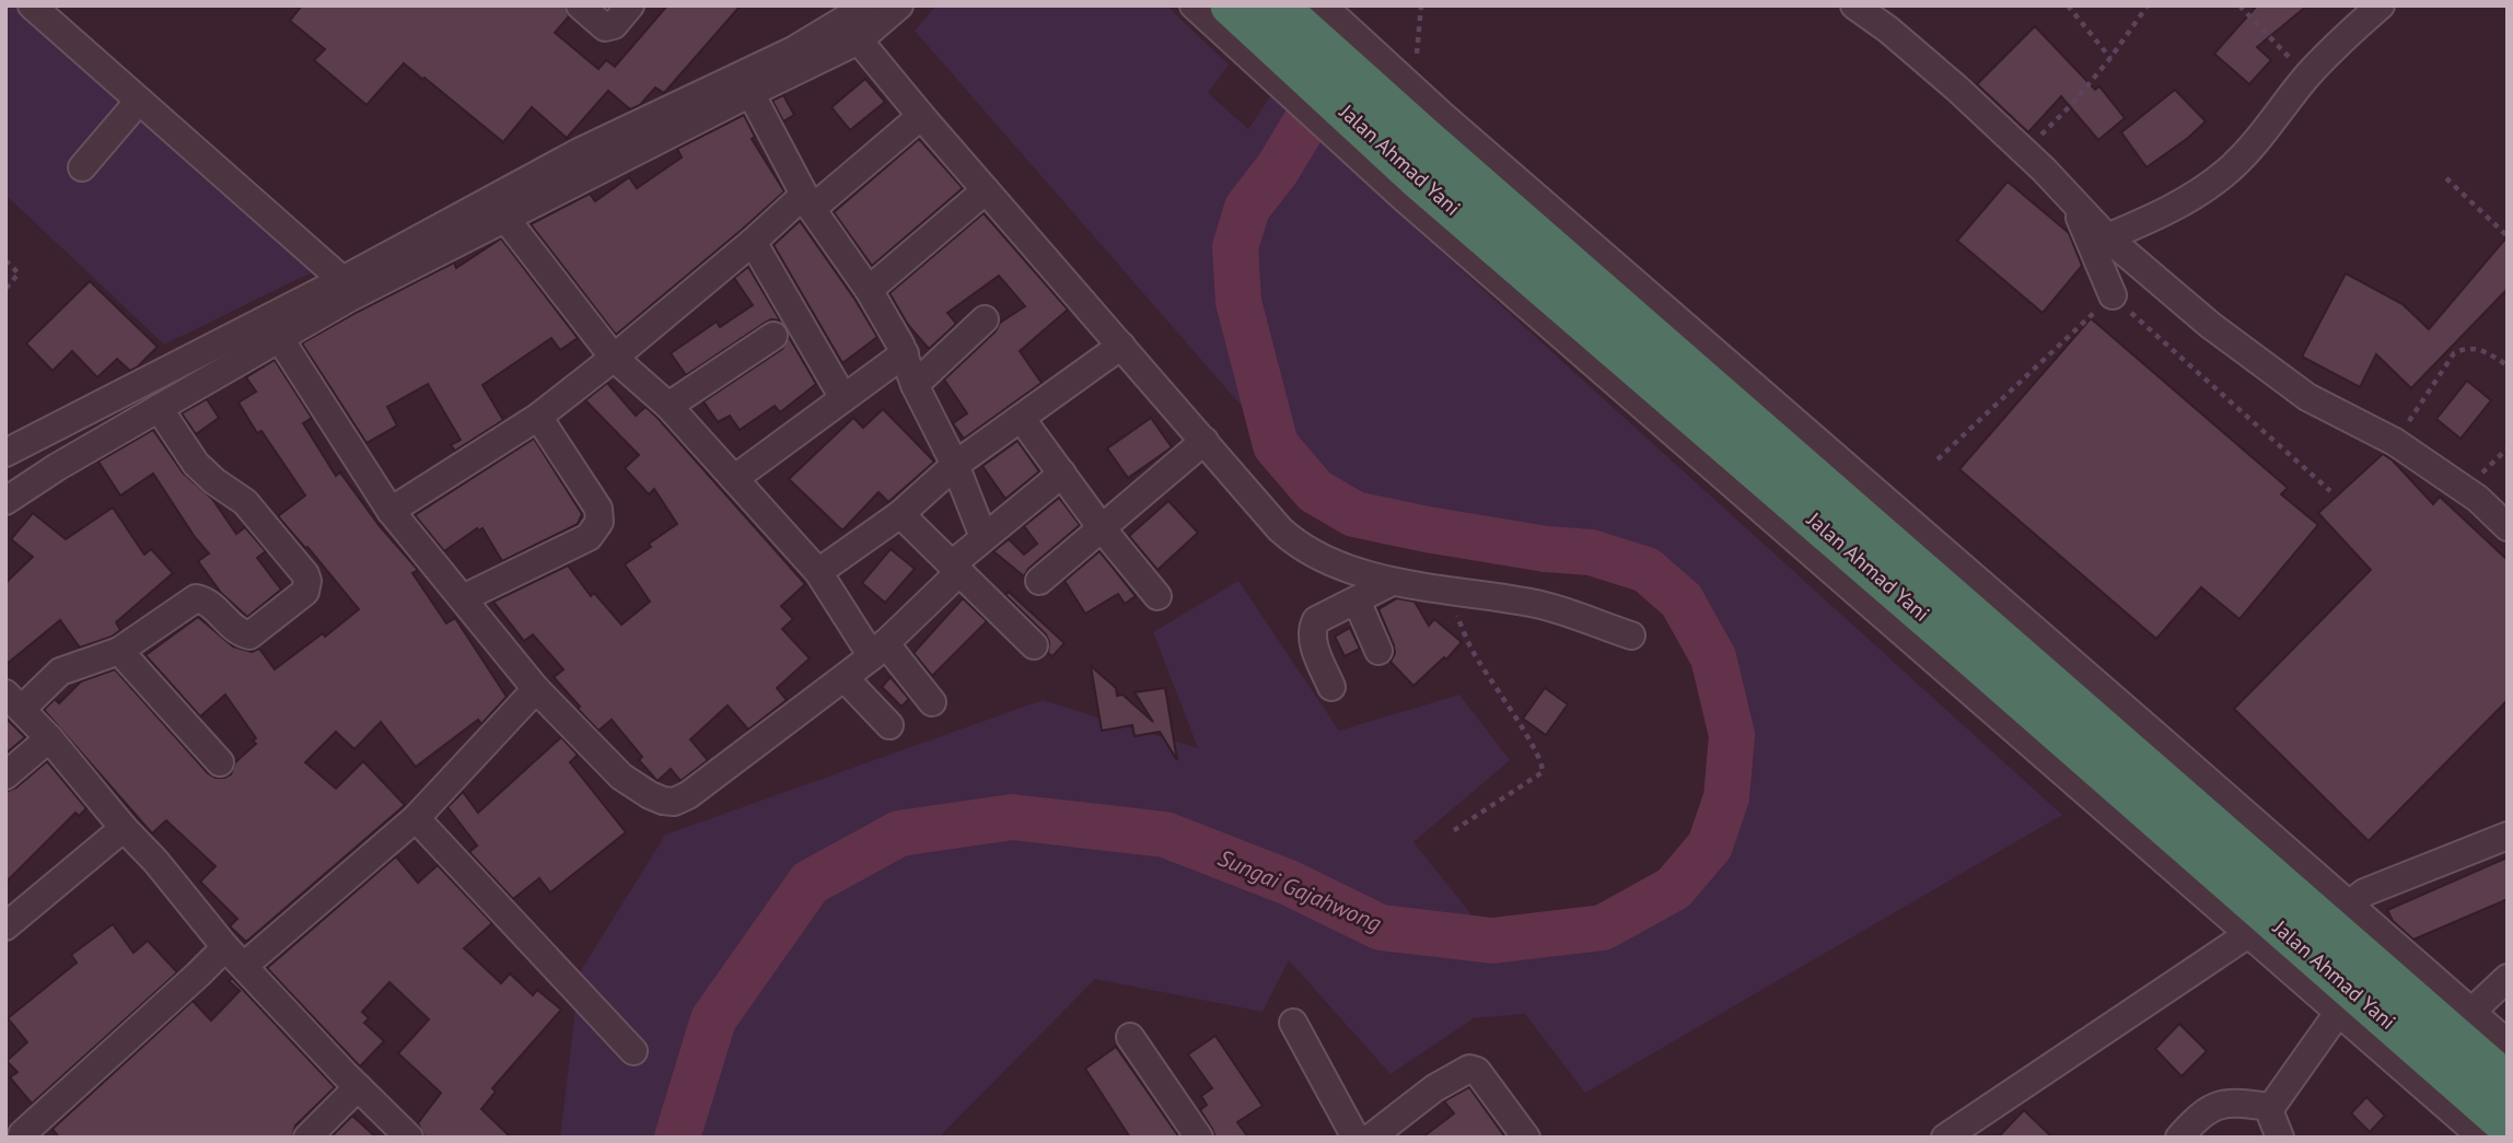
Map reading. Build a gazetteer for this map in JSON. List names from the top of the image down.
{
  "streets": {
    "highway": ["Jalan Ahmad Yani"]
  },
  "water": ["Sungai Gajahwong"]
}
